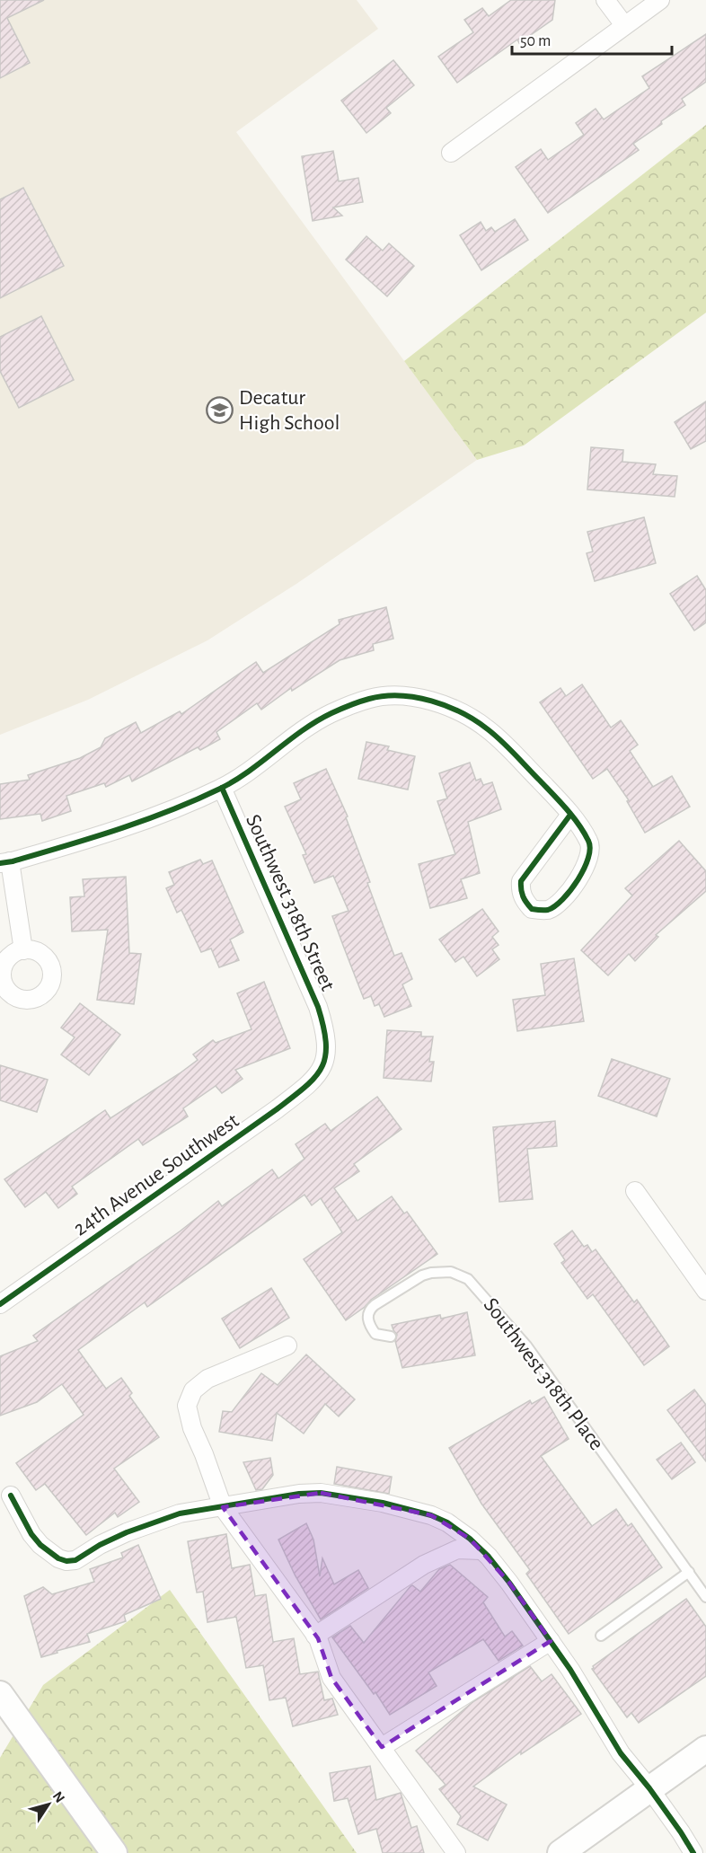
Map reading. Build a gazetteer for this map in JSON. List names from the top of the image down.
{
  "streets": {
    "street": ["Southwest 318th Street", "24th Avenue Southwest"],
    "lane": ["Southwest 318th Place"]
  },
  "crossings": [
    ["Southwest 318th Street", "24th Avenue Southwest"]
  ],
  "places": {
    "school or university": ["Decatur High School"]
  },
  "scale_bar": "50 m",
  "north": "top right"
}
